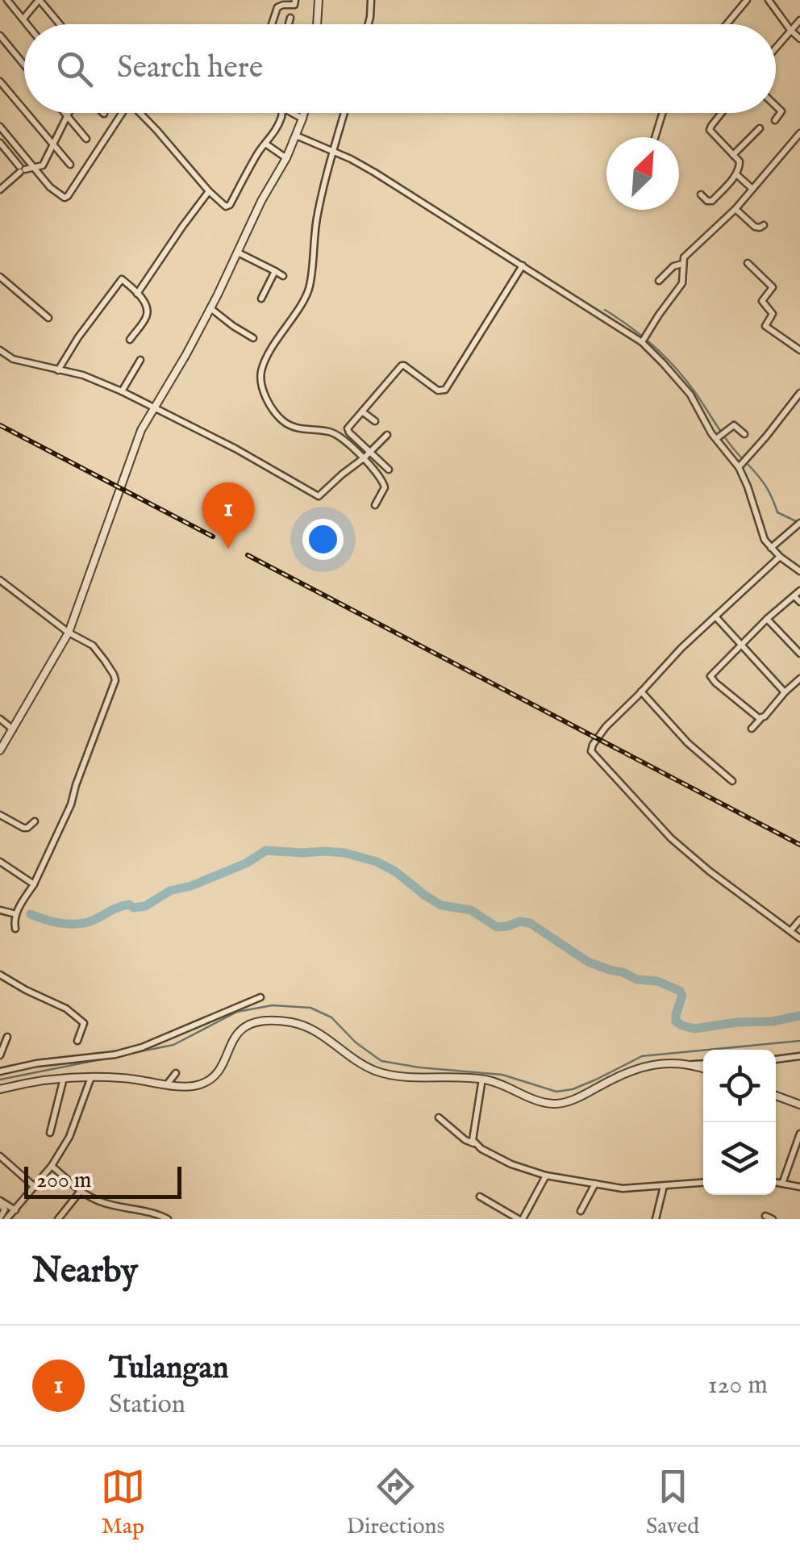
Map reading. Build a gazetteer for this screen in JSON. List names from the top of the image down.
{
  "scale_bar": "200 m",
  "north": "top right",
  "page": {
    "search": "Search here",
    "pins": "1",
    "scale": "200 m",
    "heading": "Nearby",
    "list": [
      {
        "mark": "1",
        "name": "Tulangan",
        "note": "Station",
        "value": "120 m"
      }
    ],
    "nav": ["Map", "Directions", "Saved"]
  }
}
